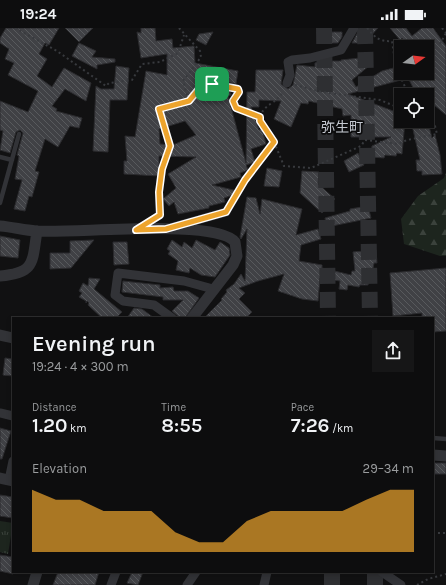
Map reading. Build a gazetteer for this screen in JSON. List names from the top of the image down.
{
  "districts": ["弥生町"],
  "north": "right",
  "page": {
    "status": "19:24",
    "heading": ["Evening run", "19:24 · 4 × 300 m"],
    "stats": [
      ["Distance", "1.20 km"],
      ["Time", "8:55"],
      ["Pace", "7:26 /km"]
    ],
    "chart": ["Elevation", "29–34 m"]
  }
}
